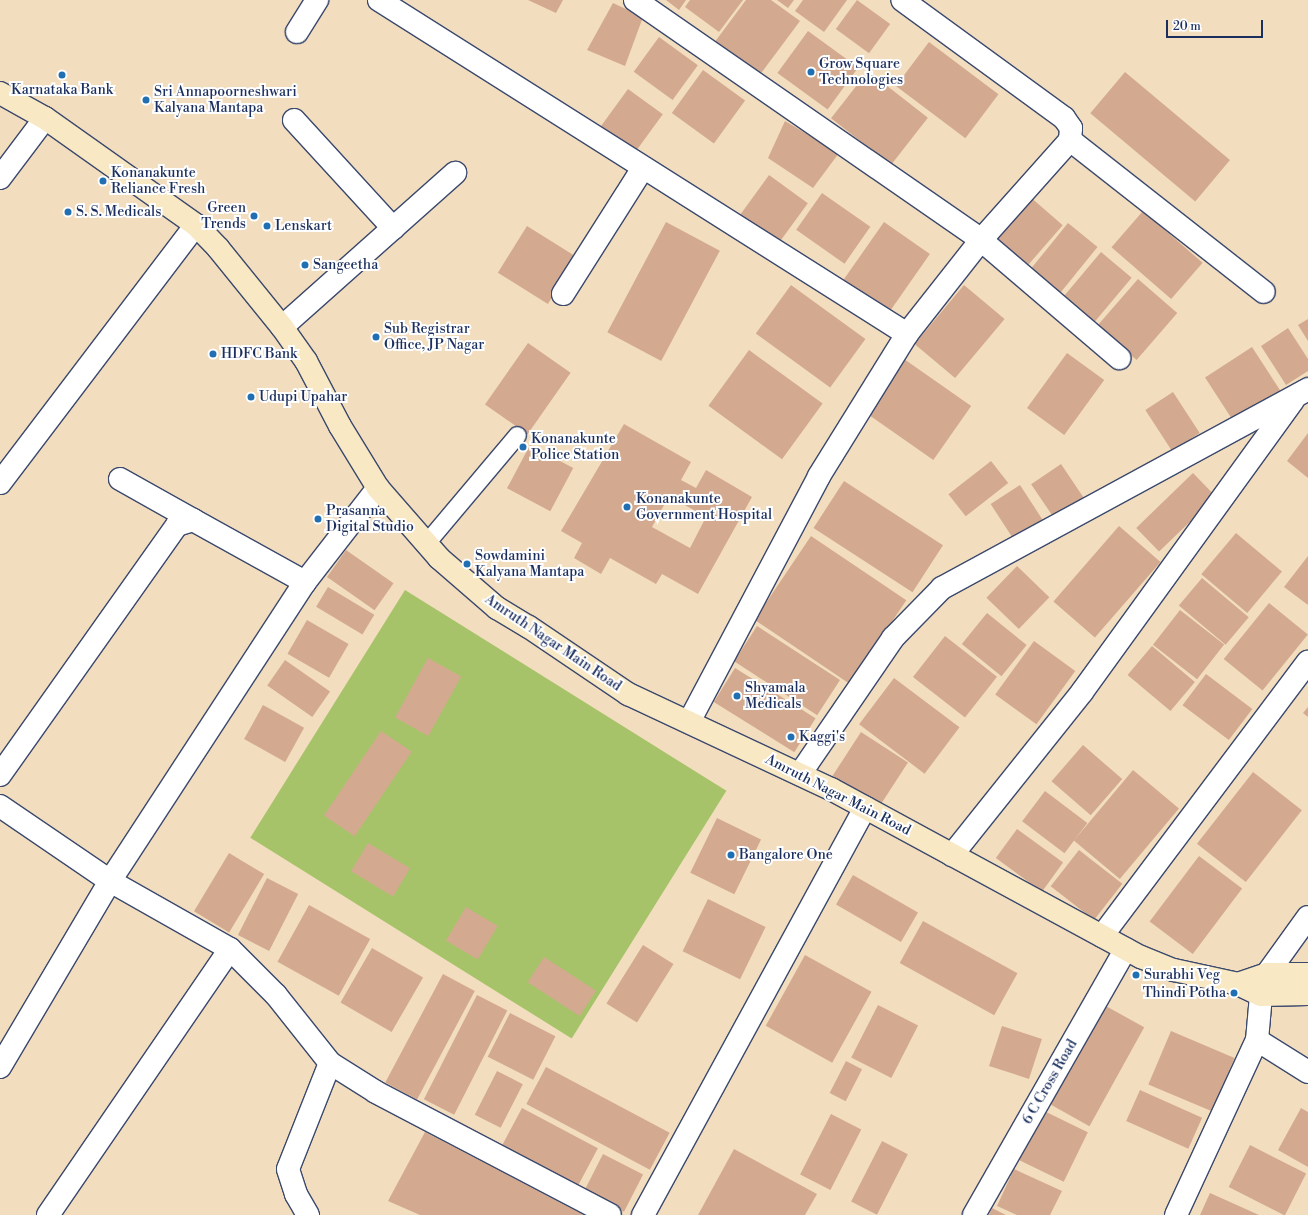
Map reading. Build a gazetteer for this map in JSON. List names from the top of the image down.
{
  "streets": {
    "main road": ["Amruth Nagar Main Road"],
    "street": ["6 C Cross Road"]
  },
  "crossings": [
    ["Amruth Nagar Main Road", "6 C Cross Road"]
  ],
  "places": [
    "Grow Square Technologies",
    "Karnataka Bank",
    "Sri Annapoorneshwari Kalyana Mantapa",
    "Konanakunte Reliance Fresh",
    "S. S. Medicals",
    "Green Trends",
    "Lenskart",
    "Sangeetha",
    "Sub Registrar Office, JP Nagar",
    "HDFC Bank",
    "Udupi Upahar",
    "Konanakunte Police Station",
    "Konanakunte Government Hospital",
    "Prasanna Digital Studio",
    "Sowdamini Kalyana Mantapa",
    "Shyamala Medicals",
    "Kaggi's",
    "Bangalore One",
    "Surabhi Veg",
    "Thindi Potha"
  ],
  "scale_bar": "20 m"
}
